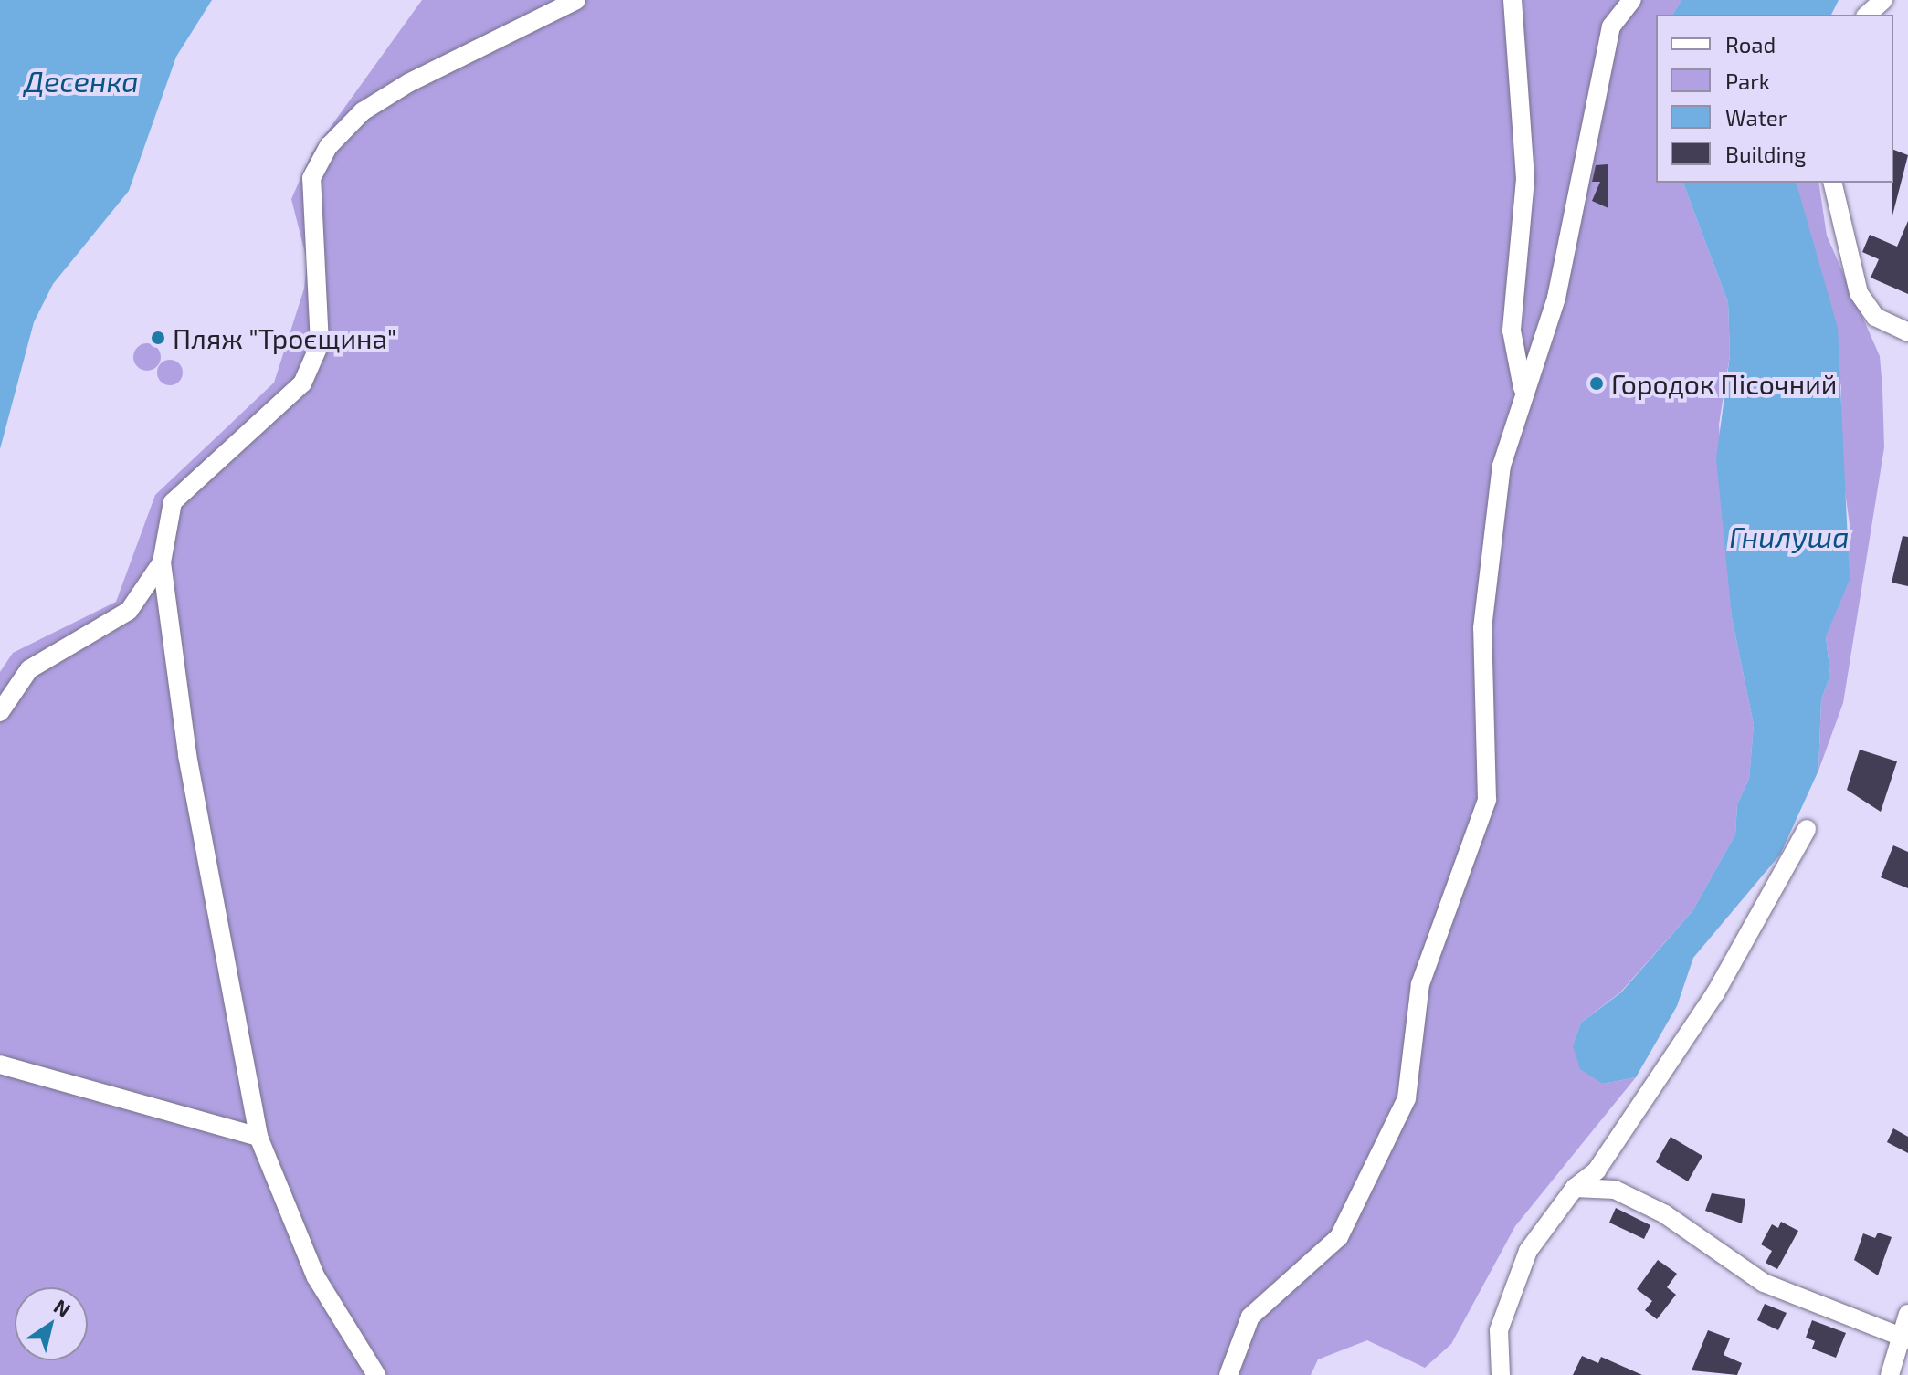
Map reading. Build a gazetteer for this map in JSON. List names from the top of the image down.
{
  "water": ["Десенка", "Гнилуша"],
  "places": ["Пляж \"Троєщина\"", "Городок Пісочний"],
  "legend": [
    "Road",
    "Park",
    "Water",
    "Building"
  ],
  "north": "top right"
}
